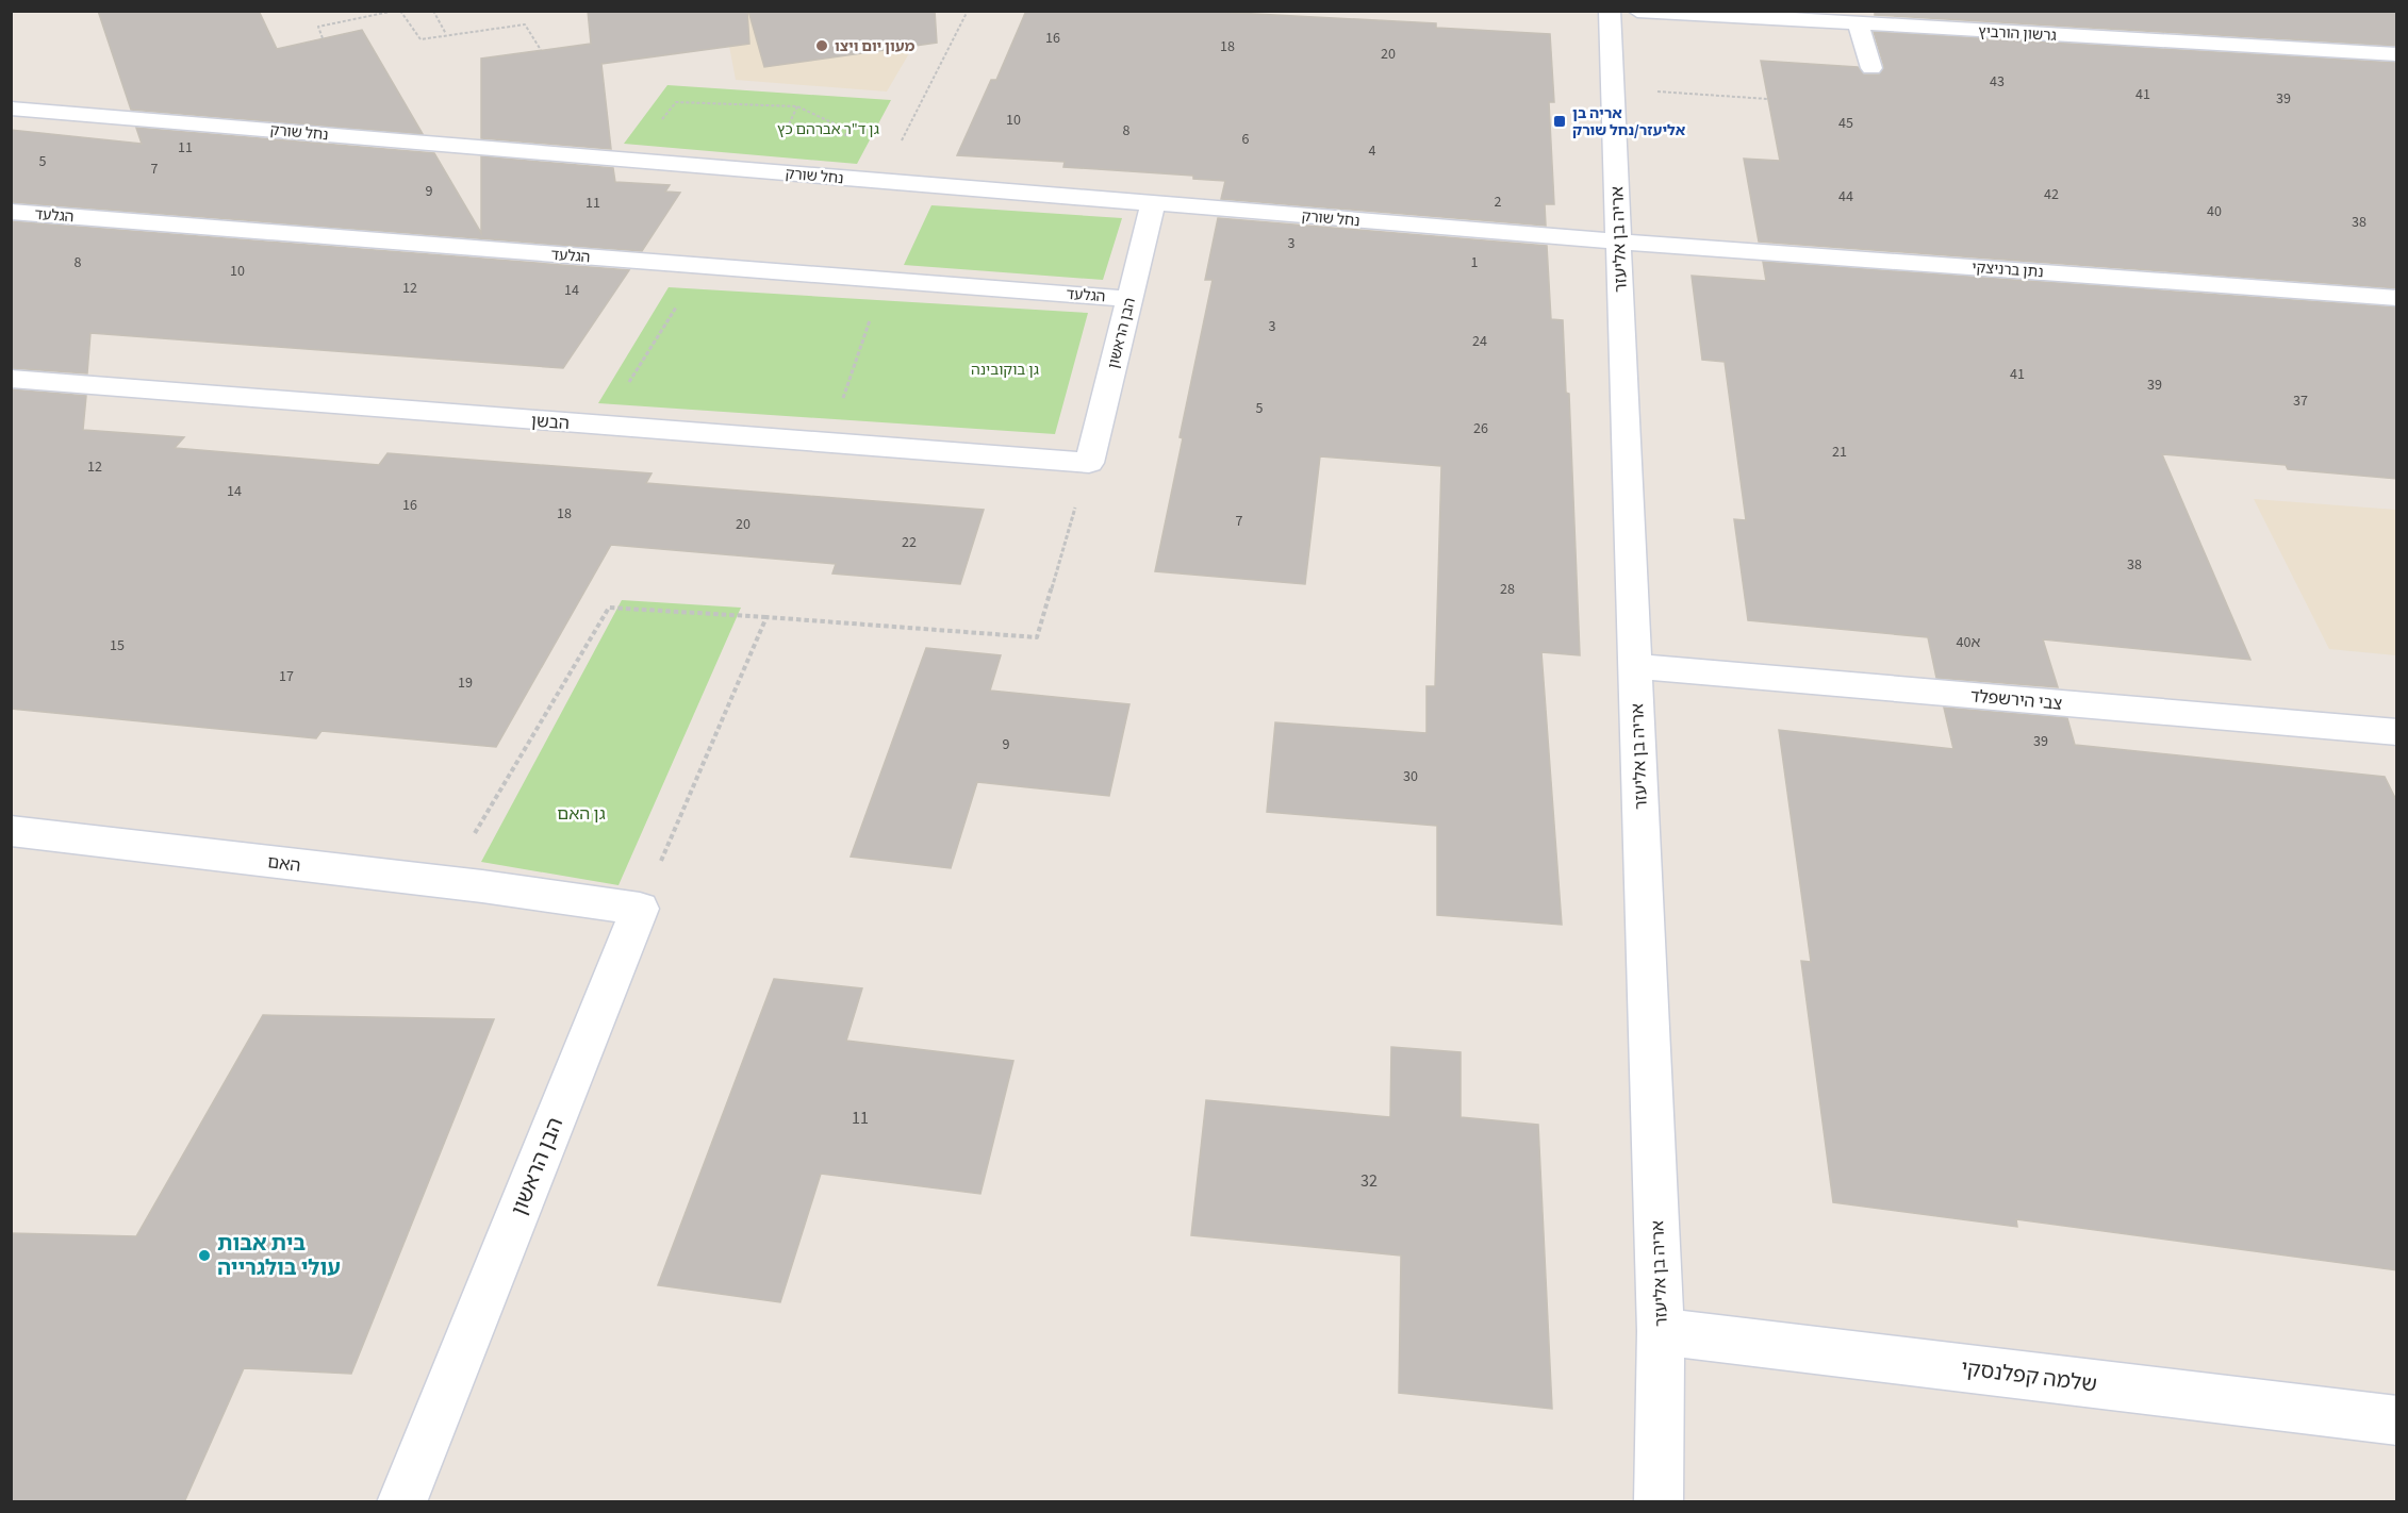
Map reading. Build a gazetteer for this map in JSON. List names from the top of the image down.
{
  "streets": {
    "street": [
      "גרשון הורביץ",
      "נחל שורק",
      "הגלעד",
      "אריה בן אליעזר",
      "נתן ברניצקי",
      "הבן הראשון",
      "הבשן",
      "צבי הירשפלד",
      "האם",
      "שלמה קפלנסקי"
    ]
  },
  "crossings": [
    ["נחל שורק", "אריה בן אליעזר"],
    ["נחל שורק", "נתן ברניצקי"],
    ["נחל שורק", "הבן הראשון"],
    ["הגלעד", "הבן הראשון"],
    ["אריה בן אליעזר", "נתן ברניצקי"],
    ["אריה בן אליעזר", "צבי הירשפלד"],
    ["אריה בן אליעזר", "שלמה קפלנסקי"],
    ["הבן הראשון", "הבשן"],
    ["הבן הראשון", "האם"]
  ],
  "parks": ["גן ד\"ר אברהם כץ", "גן בוקובינה", "גן האם"],
  "places": {
    "other": ["מעון יום ויצו", "בית אבות עולי בולגרייה"],
    "transit": ["אריה בן אליעזר/נחל שורק"]
  },
  "house_numbers": [
    "16",
    "18",
    "20",
    "43",
    "41",
    "39",
    "10",
    "45",
    "8",
    "6",
    "11",
    "4",
    "5",
    "7",
    "9",
    "42",
    "44",
    "2",
    "11",
    "40",
    "38",
    "3",
    "8",
    "1",
    "10",
    "12",
    "14",
    "3",
    "24",
    "41",
    "39",
    "37",
    "5",
    "26",
    "21",
    "12",
    "14",
    "16",
    "18",
    "7",
    "20",
    "22",
    "38",
    "28",
    "40א",
    "15",
    "17",
    "19",
    "39",
    "9",
    "30",
    "11",
    "32"
  ]
}
